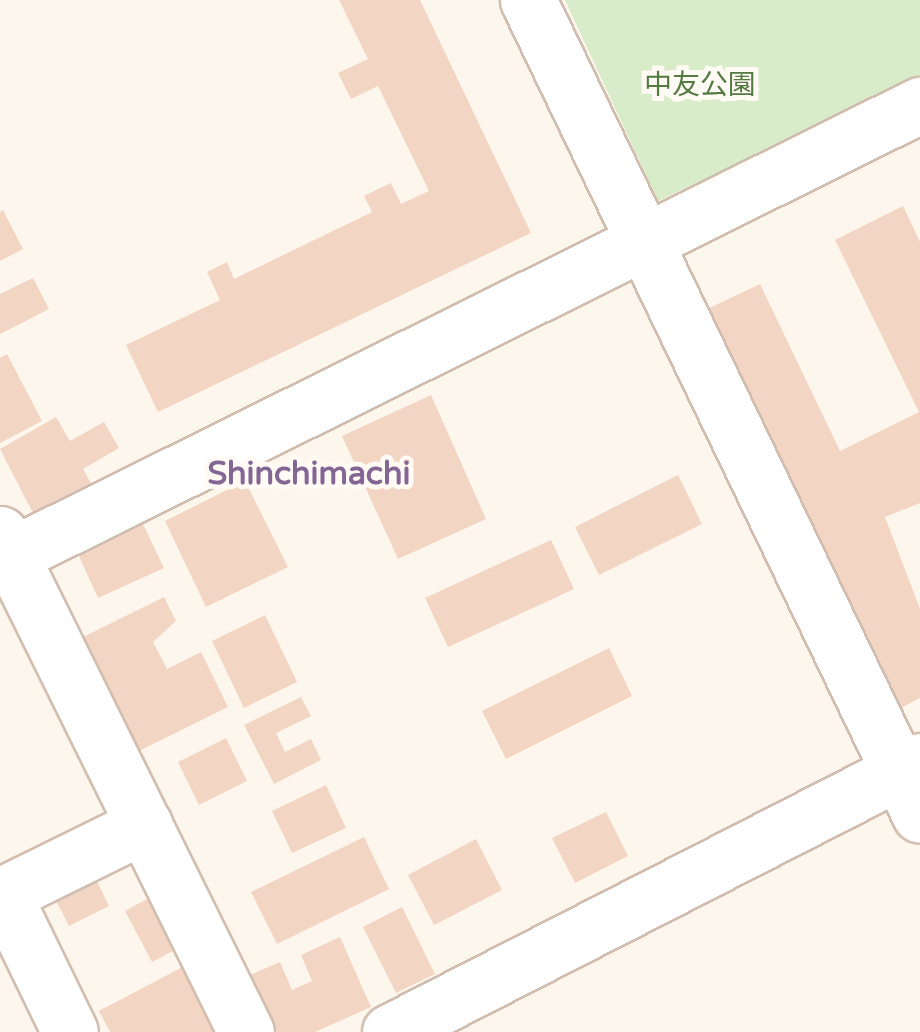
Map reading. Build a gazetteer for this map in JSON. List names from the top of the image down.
{
  "districts": ["Shinchimachi"],
  "parks": ["中友公園"]
}
